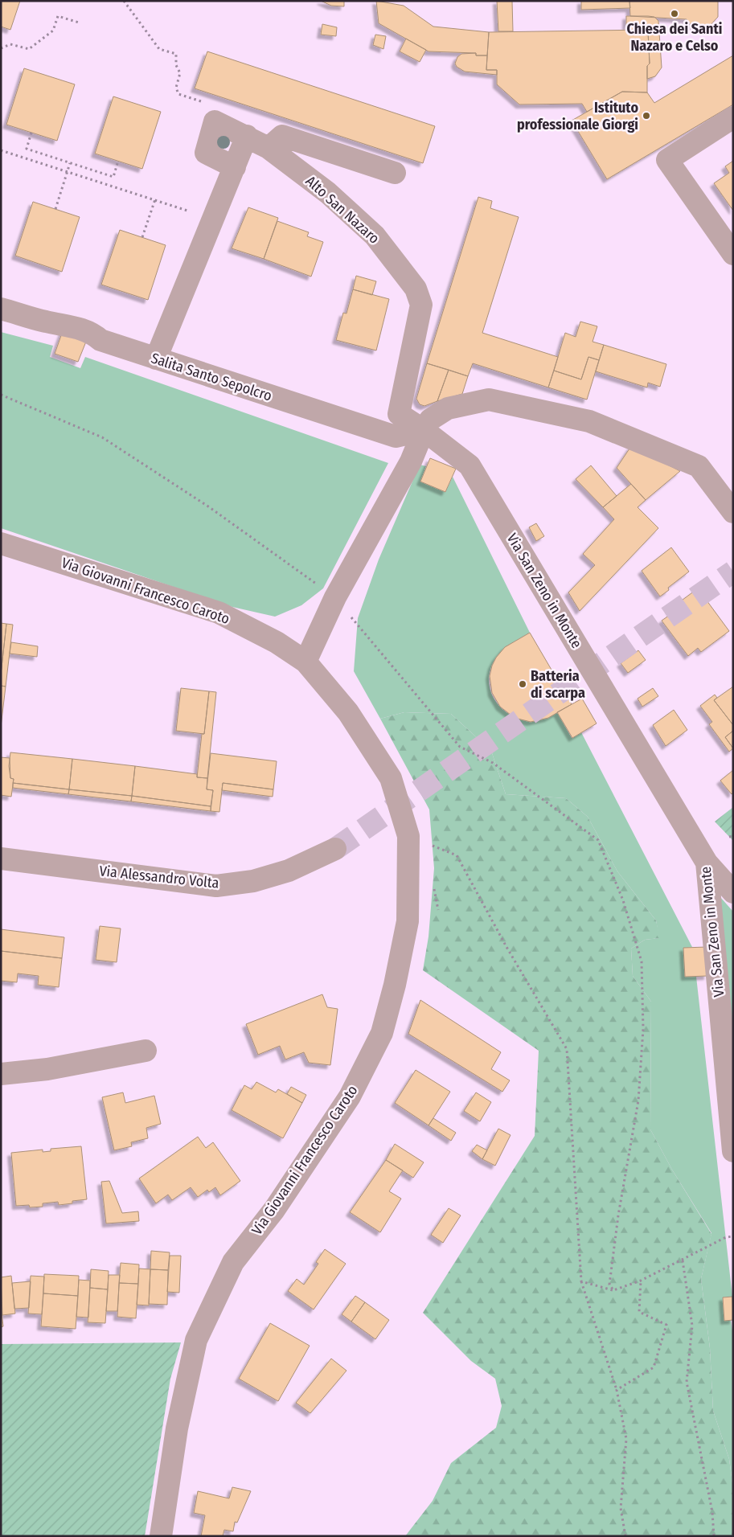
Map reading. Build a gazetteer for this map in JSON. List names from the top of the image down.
{
  "streets": {
    "street": [
      "Alto San Nazaro",
      "Salita Santo Sepolcro",
      "Via Giovanni Francesco Caroto",
      "Via San Zeno in Monte",
      "Via Alessandro Volta"
    ]
  },
  "crossings": [
    ["Alto San Nazaro", "Salita Santo Sepolcro"],
    ["Alto San Nazaro", "Via San Zeno in Monte"],
    ["Salita Santo Sepolcro", "Via San Zeno in Monte"]
  ],
  "places": ["Chiesa dei Santi Nazaro e Celso", "Istituto professionale Giorgi", "Batteria di scarpa"]
}
